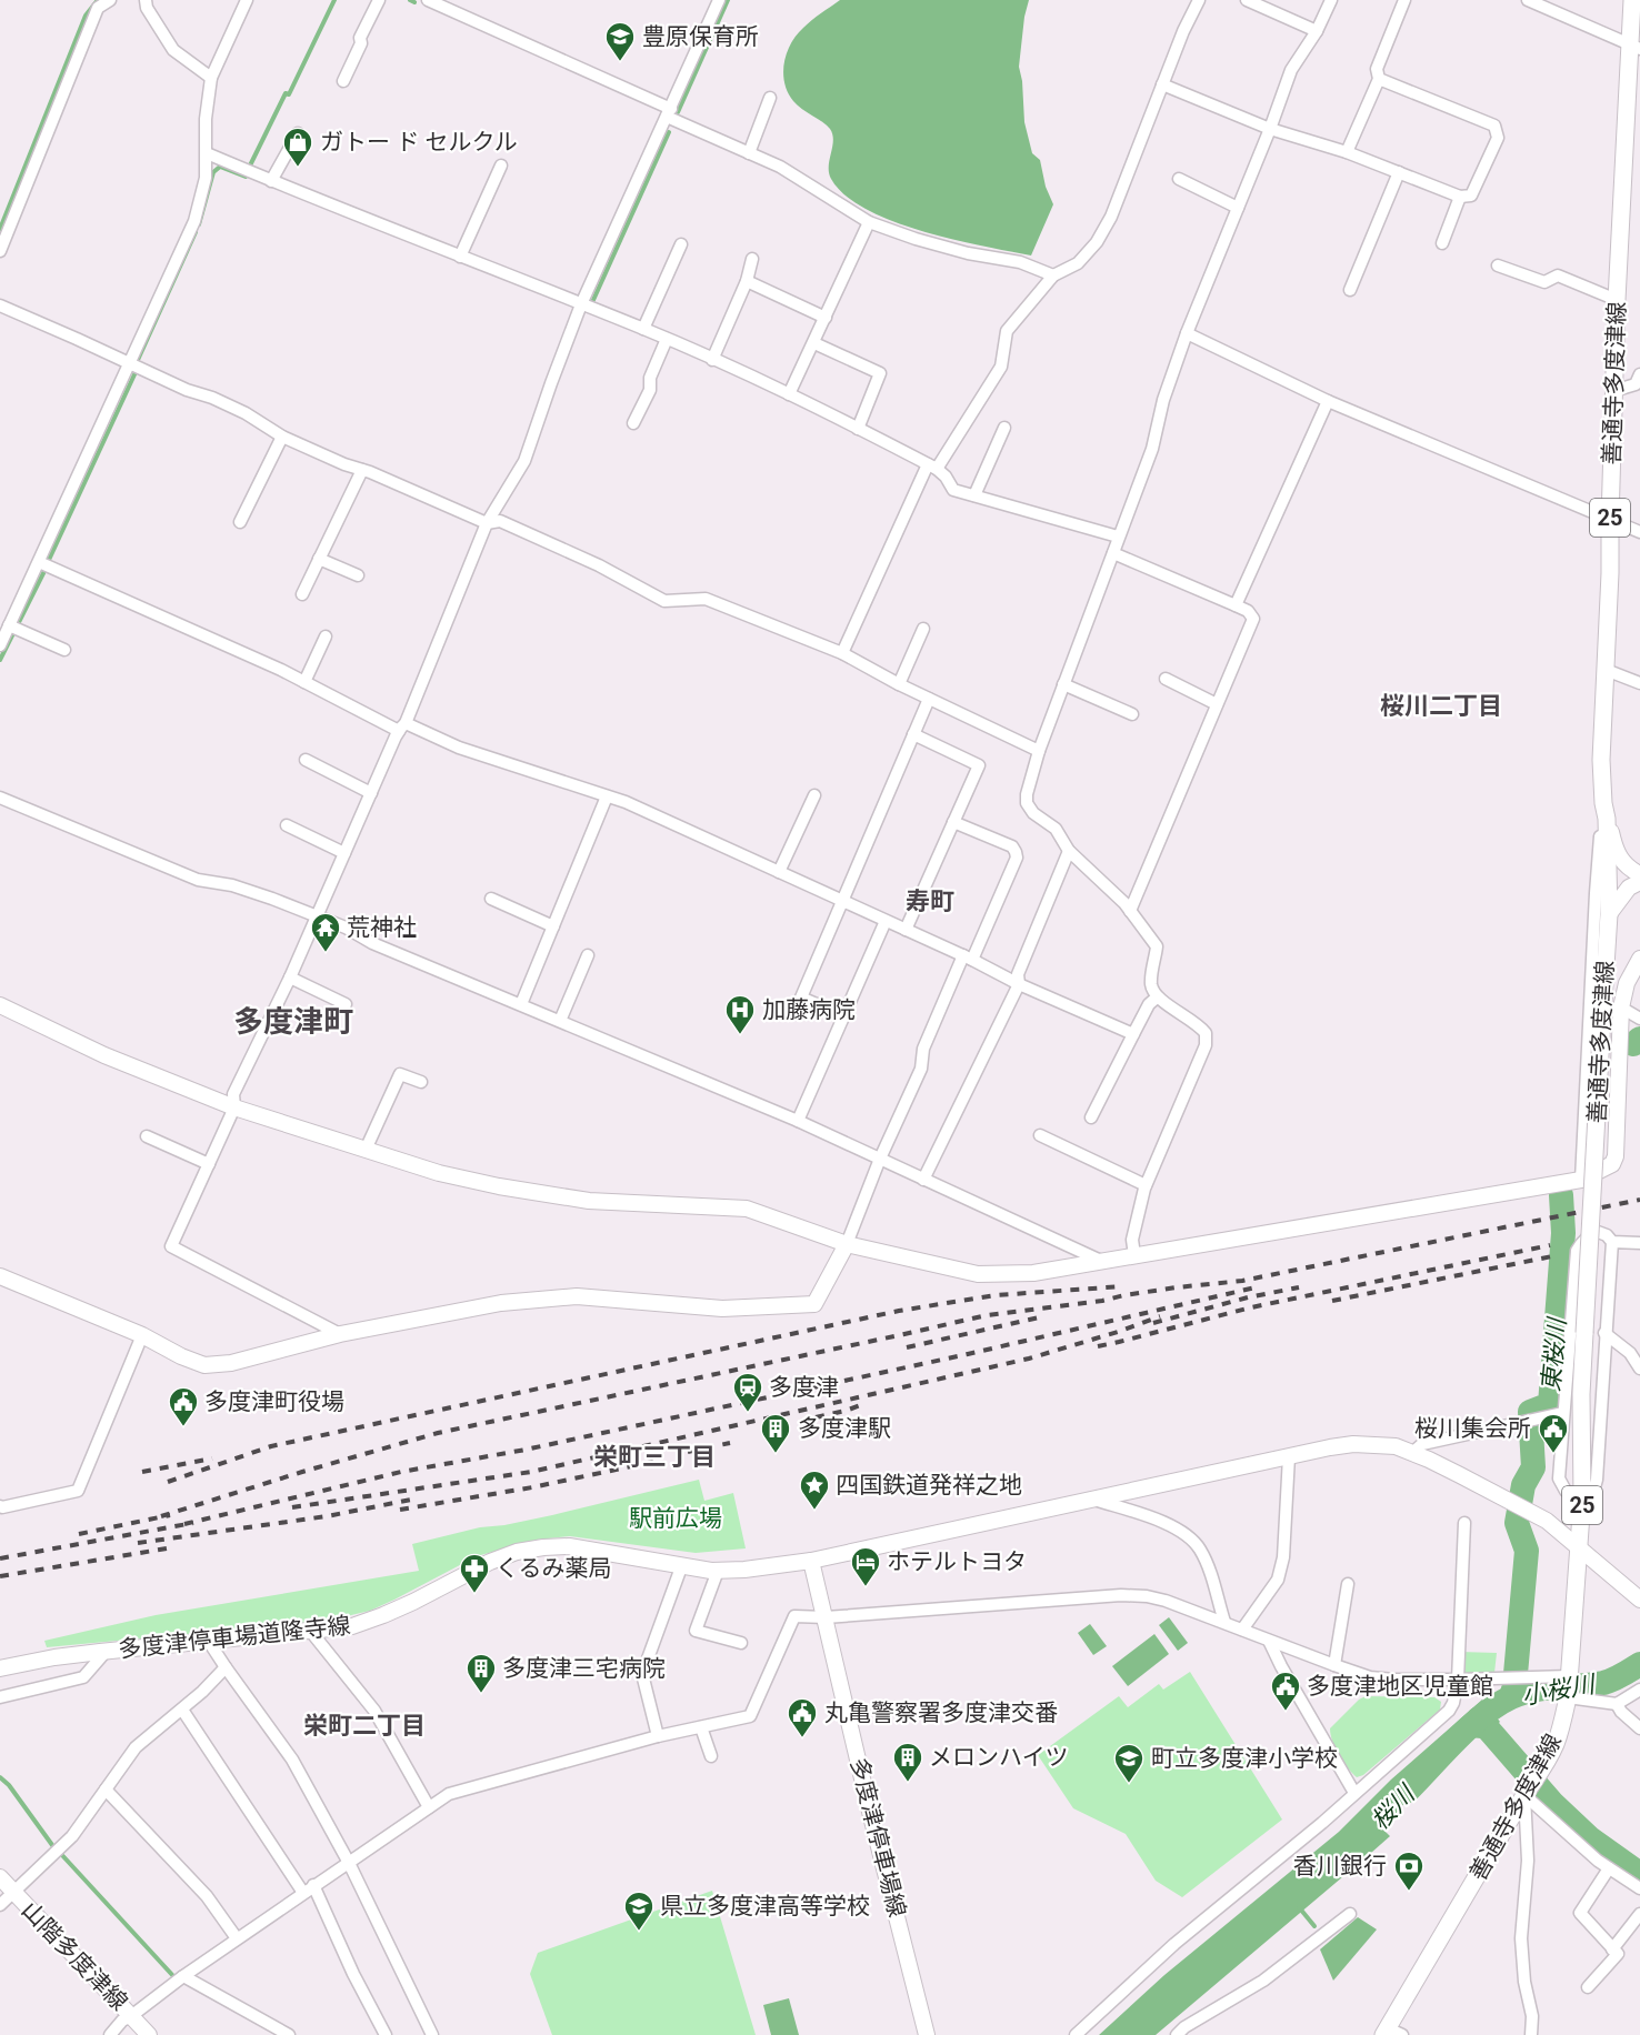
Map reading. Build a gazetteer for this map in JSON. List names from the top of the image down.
{
  "streets": {
    "main road": ["善通寺多度津線", "25"],
    "street": ["多度津停車場道隆寺線", "多度津停車場線", "山階多度津線"]
  },
  "crossings": [
    ["善通寺多度津線", "多度津停車場道隆寺線"],
    ["多度津停車場道隆寺線", "多度津停車場線"]
  ],
  "districts": [
    "桜川二丁目",
    "寿町",
    "多度津町",
    "栄町三丁目",
    "栄町二丁目"
  ],
  "water": ["東桜川", "小桜川", "桜川"],
  "parks": ["駅前広場"],
  "places": {
    "school or university": ["豊原保育所", "町立多度津小学校", "県立多度津高等学校"],
    "shop": ["ガトー ド セルクル"],
    "temple": ["荒神社"],
    "hospital": ["加藤病院"],
    "station": ["多度津"],
    "public building": [
      "多度津町役場",
      "桜川集会所",
      "多度津地区児童館",
      "丸亀警察署多度津交番"
    ],
    "building": ["多度津駅", "多度津三宅病院", "メロンハイツ"],
    "place": ["四国鉄道発祥之地"],
    "hotel": ["ホテルトヨタ"],
    "pharmacy": ["くるみ薬局"],
    "bank": ["香川銀行"]
  }
}
